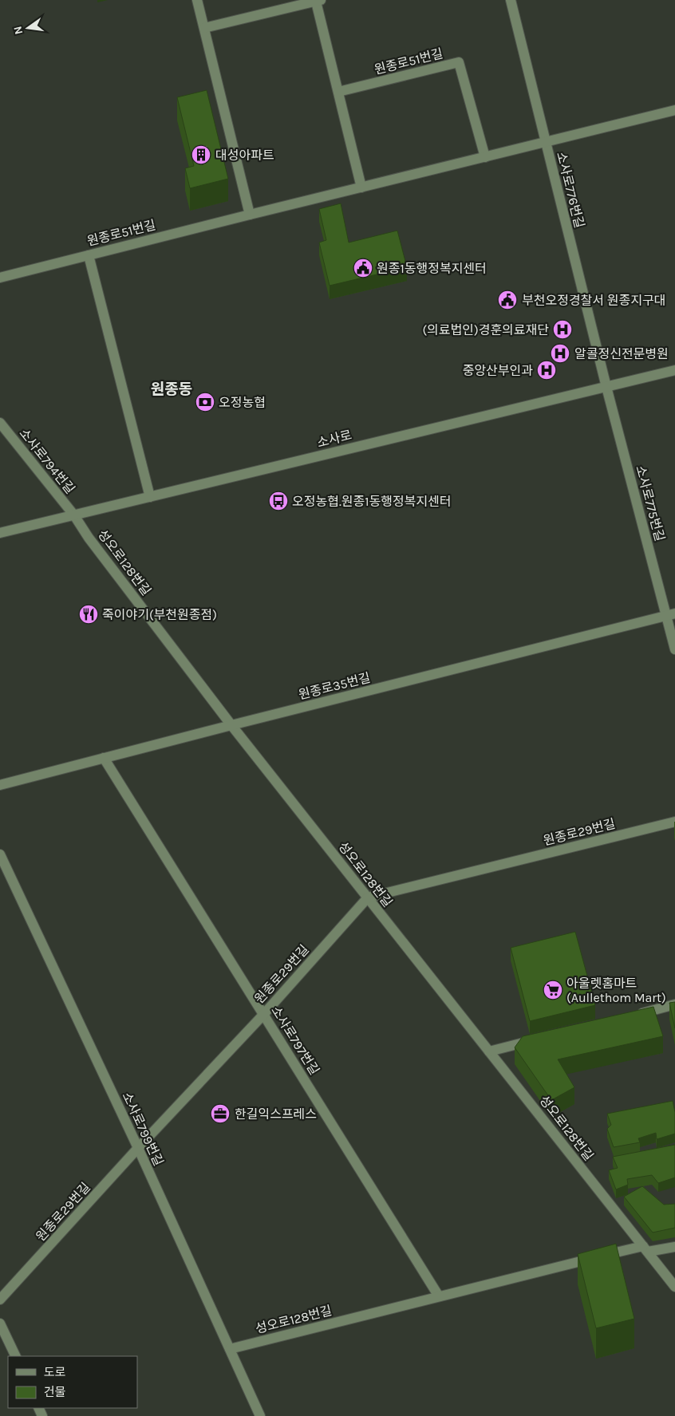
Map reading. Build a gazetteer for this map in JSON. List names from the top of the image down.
{
  "streets": {
    "street": [
      "원종로51번길",
      "소사로776번길",
      "소사로",
      "소사로794번길",
      "소사로775번길",
      "성오로128번길",
      "원종로35번길",
      "원종로29번길",
      "소사로797번길",
      "소사로799번길"
    ]
  },
  "crossings": [
    ["원종로51번길", "소사로776번길"],
    ["소사로776번길", "소사로"],
    ["소사로776번길", "소사로775번길"],
    ["소사로", "소사로794번길"],
    ["소사로", "소사로775번길"],
    ["소사로", "성오로128번길"],
    ["소사로794번길", "성오로128번길"],
    ["소사로775번길", "원종로35번길"],
    ["성오로128번길", "원종로35번길"],
    ["성오로128번길", "원종로29번길"],
    ["성오로128번길", "소사로797번길"],
    ["성오로128번길", "소사로799번길"],
    ["원종로35번길", "소사로797번길"],
    ["원종로29번길", "소사로797번길"],
    ["원종로29번길", "소사로799번길"]
  ],
  "districts": ["원종동"],
  "places": {
    "building": ["대성아파트"],
    "public building": ["원종1동행정복지센터", "부천오정경찰서 원종지구대"],
    "hospital": ["(의료법인)경훈의료재단", "알콜정신전문병원", "중앙산부인과"],
    "bank": ["오정농협"],
    "bus stop": ["오정농협.원종1동행정복지센터"],
    "restaurant": ["죽이야기(부천원종점)"],
    "supermarket": ["아울렛홈마트 (Aullethom Mart)"],
    "office": ["한길익스프레스"]
  },
  "legend": ["도로", "건물"],
  "north": "left"
}
